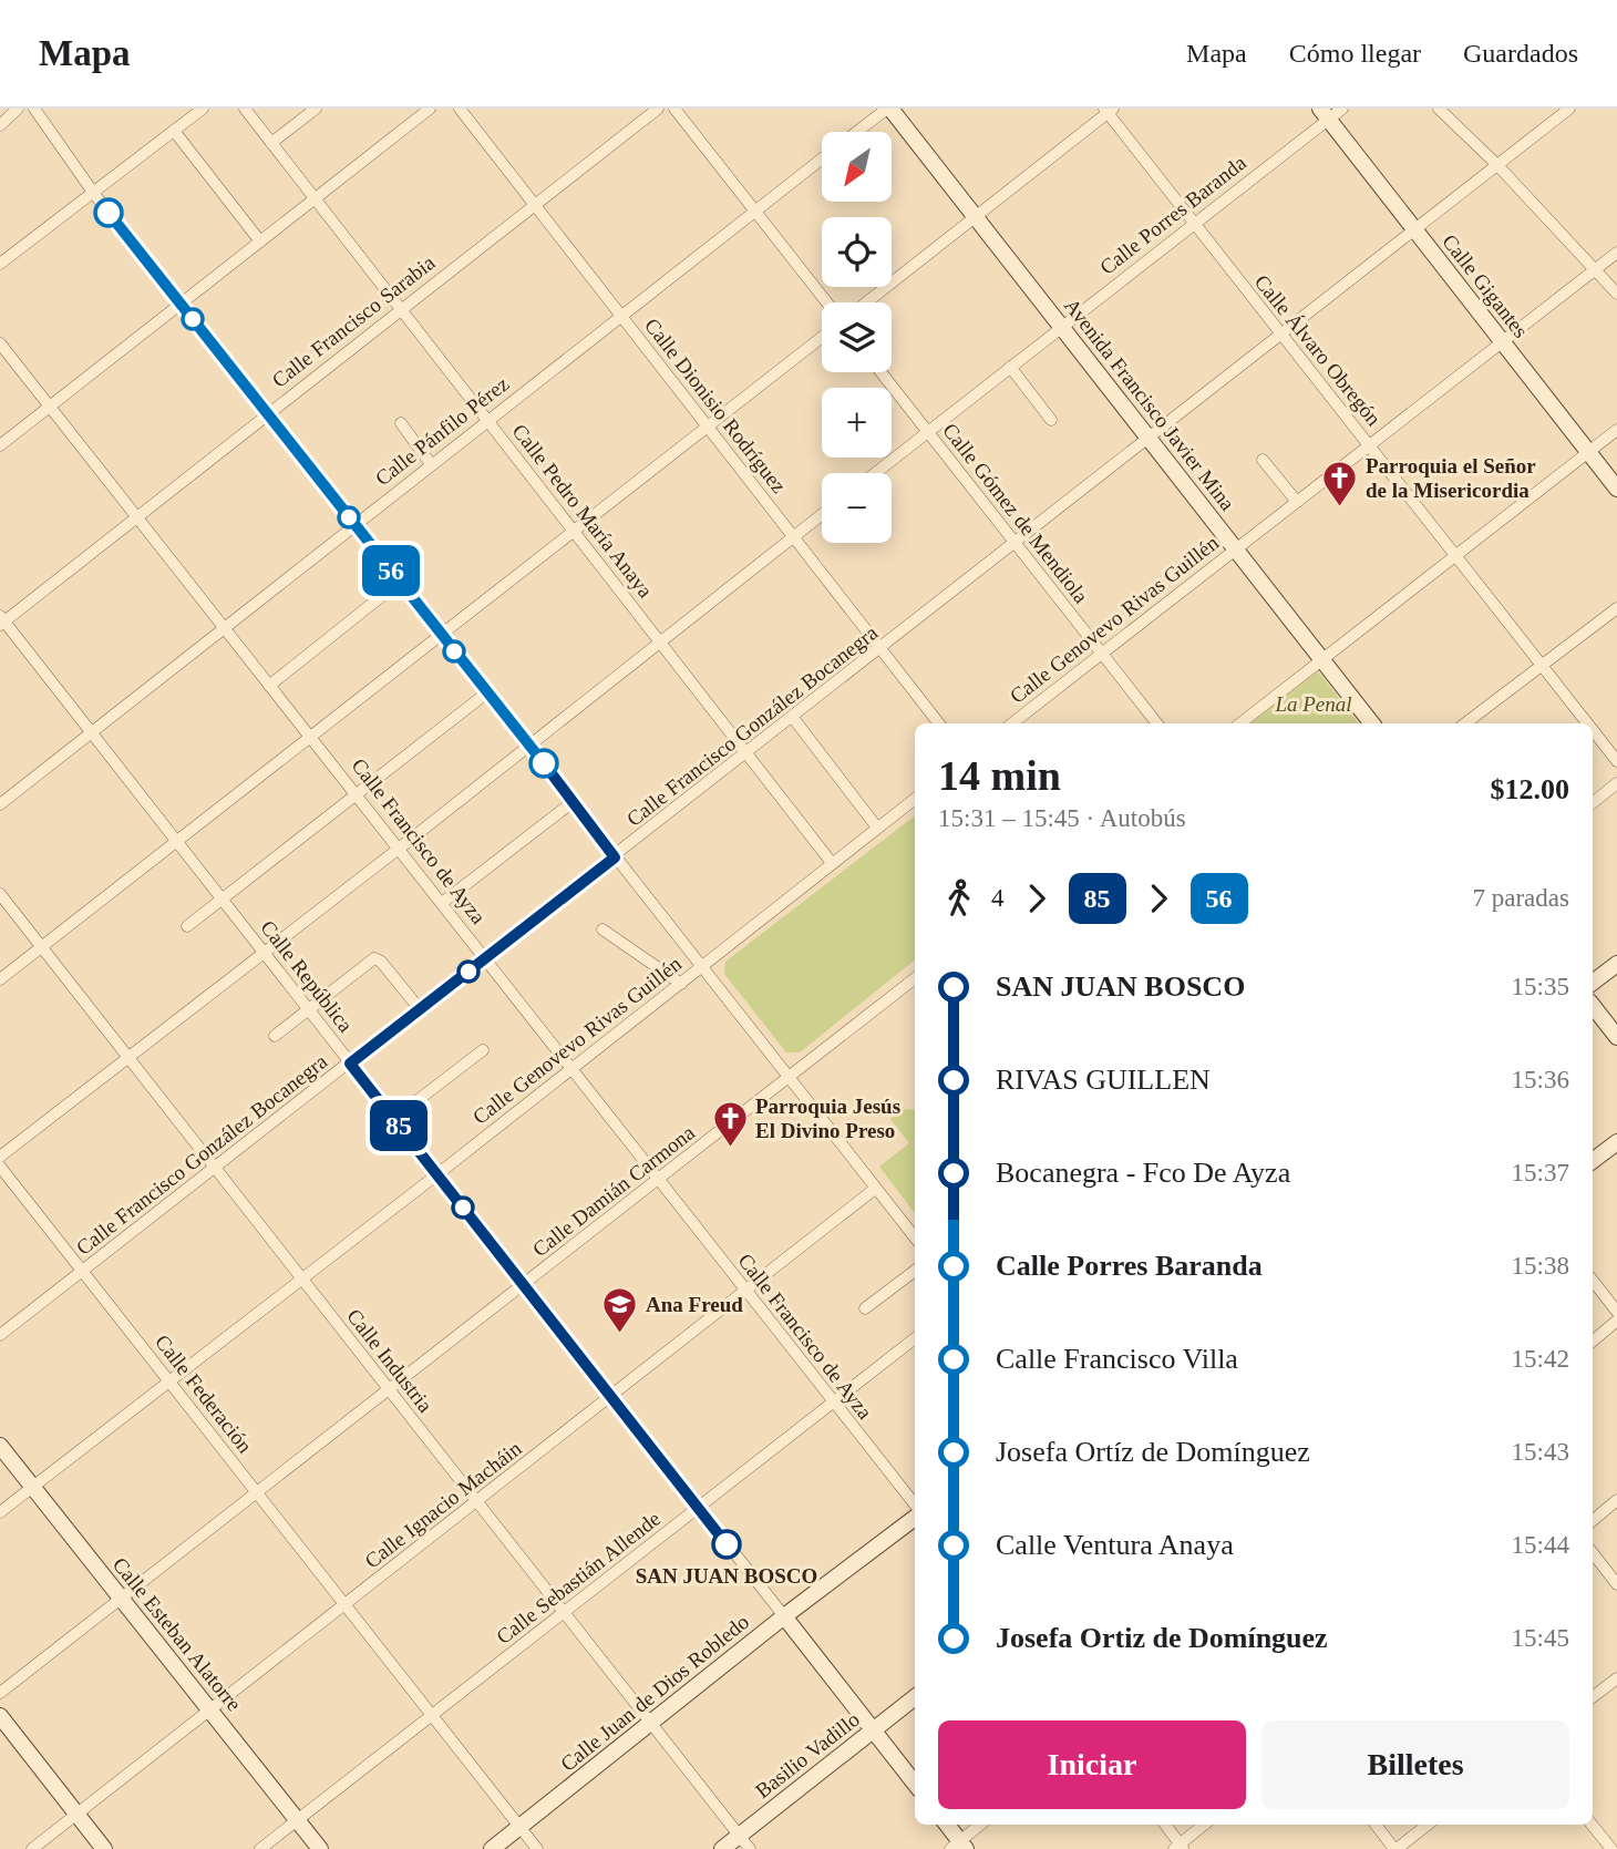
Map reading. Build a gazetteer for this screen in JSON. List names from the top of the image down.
{
  "streets": {
    "street": [
      "Calle Porres Baranda",
      "Calle Gigantes",
      "Calle Francisco Sarabia",
      "Calle Álvaro Obregón",
      "Avenida Francisco Javier Mina",
      "Calle Dionisio Rodríguez",
      "Calle Pánfilo Pérez",
      "Calle Pedro María Anaya",
      "Calle Gómez de Mendiola",
      "Calle Genovevo Rivas Guillén",
      "Calle Francisco González Bocanegra",
      "Calle Francisco de Ayza",
      "Calle República",
      "Calle Damián Carmona",
      "Calle Industria",
      "Calle Federación",
      "Calle Ignacio Macháin",
      "Calle Sebastián Allende",
      "Calle Esteban Alatorre",
      "Calle Juan de Dios Robledo",
      "Basilio Vadillo"
    ]
  },
  "crossings": [
    ["Calle Porres Baranda", "Calle Gigantes"],
    ["Calle Porres Baranda", "Calle Álvaro Obregón"],
    ["Calle Porres Baranda", "Avenida Francisco Javier Mina"],
    ["Calle Porres Baranda", "Calle Gómez de Mendiola"],
    ["Calle Gigantes", "Calle Genovevo Rivas Guillén"],
    ["Calle Gigantes", "Calle Francisco González Bocanegra"],
    ["Calle Francisco Sarabia", "Calle Dionisio Rodríguez"],
    ["Calle Francisco Sarabia", "Calle Pedro María Anaya"],
    ["Calle Francisco Sarabia", "Calle Francisco de Ayza"],
    ["Calle Francisco Sarabia", "Calle República"],
    ["Calle Álvaro Obregón", "Calle Genovevo Rivas Guillén"],
    ["Calle Álvaro Obregón", "Calle Francisco González Bocanegra"],
    ["Avenida Francisco Javier Mina", "Calle Pánfilo Pérez"],
    ["Avenida Francisco Javier Mina", "Calle Genovevo Rivas Guillén"],
    ["Avenida Francisco Javier Mina", "Calle Francisco González Bocanegra"],
    ["Calle Dionisio Rodríguez", "Calle Pánfilo Pérez"],
    ["Calle Dionisio Rodríguez", "Calle Francisco González Bocanegra"],
    ["Calle Pánfilo Pérez", "Calle Pedro María Anaya"],
    ["Calle Pánfilo Pérez", "Calle Francisco de Ayza"],
    ["Calle Pánfilo Pérez", "Calle República"],
    ["Calle Pedro María Anaya", "Calle Genovevo Rivas Guillén"],
    ["Calle Pedro María Anaya", "Calle Francisco González Bocanegra"],
    ["Calle Gómez de Mendiola", "Calle Genovevo Rivas Guillén"],
    ["Calle Gómez de Mendiola", "Calle Francisco González Bocanegra"],
    ["Calle Genovevo Rivas Guillén", "Calle Francisco de Ayza"],
    ["Calle Genovevo Rivas Guillén", "Calle República"],
    ["Calle Genovevo Rivas Guillén", "Calle Industria"],
    ["Calle Genovevo Rivas Guillén", "Calle Federación"],
    ["Calle Genovevo Rivas Guillén", "Calle Esteban Alatorre"],
    ["Calle Francisco González Bocanegra", "Calle Francisco de Ayza"],
    ["Calle Francisco González Bocanegra", "Calle República"],
    ["Calle Francisco González Bocanegra", "Calle Industria"],
    ["Calle Francisco González Bocanegra", "Calle Federación"],
    ["Calle Francisco de Ayza", "Calle Damián Carmona"],
    ["Calle Francisco de Ayza", "Calle Ignacio Macháin"],
    ["Calle Francisco de Ayza", "Calle Sebastián Allende"],
    ["Calle República", "Calle Damián Carmona"],
    ["Calle República", "Calle Ignacio Macháin"],
    ["Calle República", "Calle Sebastián Allende"],
    ["Calle República", "Calle Juan de Dios Robledo"],
    ["Calle Damián Carmona", "Calle Industria"],
    ["Calle Damián Carmona", "Calle Federación"],
    ["Calle Damián Carmona", "Calle Esteban Alatorre"],
    ["Calle Industria", "Calle Ignacio Macháin"],
    ["Calle Industria", "Calle Sebastián Allende"],
    ["Calle Industria", "Calle Juan de Dios Robledo"],
    ["Calle Industria", "Basilio Vadillo"],
    ["Calle Federación", "Calle Ignacio Macháin"],
    ["Calle Federación", "Calle Sebastián Allende"],
    ["Calle Federación", "Calle Juan de Dios Robledo"],
    ["Calle Ignacio Macháin", "Calle Esteban Alatorre"],
    ["Calle Sebastián Allende", "Calle Esteban Alatorre"]
  ],
  "parks": ["La Penal"],
  "places": {
    "church": ["Parroquia el Señor de la Misericordia", "Parroquia Jesús El Divino Preso"],
    "school or university": ["Ana Freud"],
    "other": ["SAN JUAN BOSCO"]
  },
  "lines": ["bus line 56", "bus line 85"],
  "north": "bottom left",
  "page": {
    "header": "Mapa",
    "nav": ["Mapa", "Cómo llegar", "Guardados"],
    "on_map": ["85", "56"],
    "map_buttons": ["+", "−"],
    "heading": ["14 min", "15:31 – 15:45 · Autobús", "$12.00"],
    "legs": [
      "4",
      "85",
      "56",
      "7 paradas"
    ],
    "list": [
      {
        "name": "SAN JUAN BOSCO",
        "value": "15:35"
      },
      {
        "name": "RIVAS GUILLEN",
        "value": "15:36"
      },
      {
        "name": "Bocanegra - Fco De Ayza",
        "value": "15:37"
      },
      {
        "name": "Calle Porres Baranda",
        "value": "15:38"
      },
      {
        "name": "Calle Francisco Villa",
        "value": "15:42"
      },
      {
        "name": "Josefa Ortíz de Domínguez",
        "value": "15:43"
      },
      {
        "name": "Calle Ventura Anaya",
        "value": "15:44"
      },
      {
        "name": "Josefa Ortiz de Domínguez",
        "value": "15:45"
      }
    ],
    "buttons": ["Iniciar", "Billetes"]
  }
}
